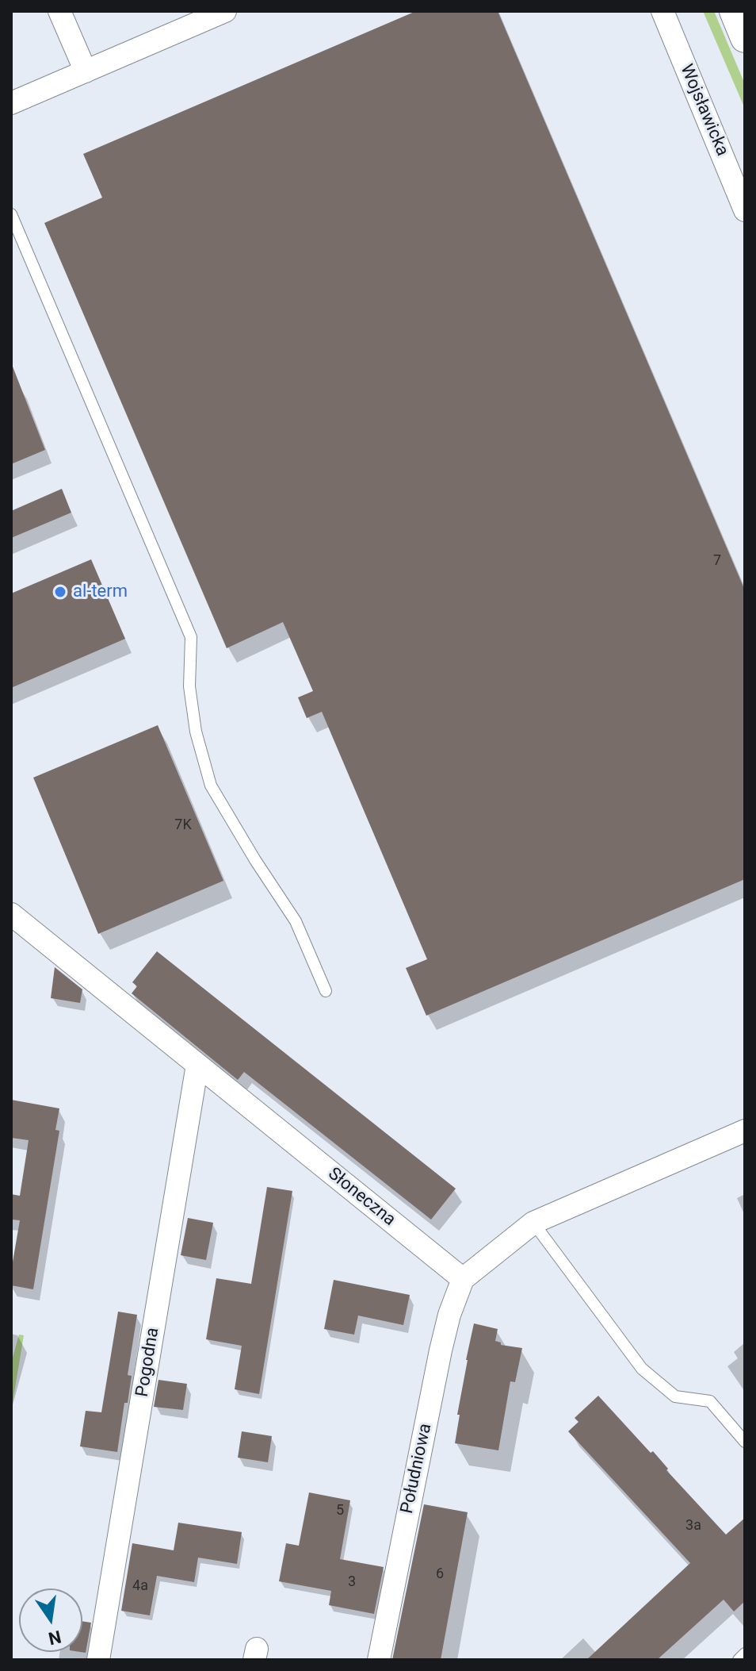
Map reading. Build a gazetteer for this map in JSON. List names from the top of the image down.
{
  "streets": {
    "street": [
      "Wojsławicka",
      "Słoneczna",
      "Pogodna",
      "Południowa"
    ]
  },
  "crossings": [
    ["Słoneczna", "Pogodna"],
    ["Słoneczna", "Południowa"]
  ],
  "places": ["al-term"],
  "house_numbers": [
    "7",
    "7K",
    "5",
    "3a",
    "6",
    "3",
    "4a"
  ],
  "north": "bottom"
}
